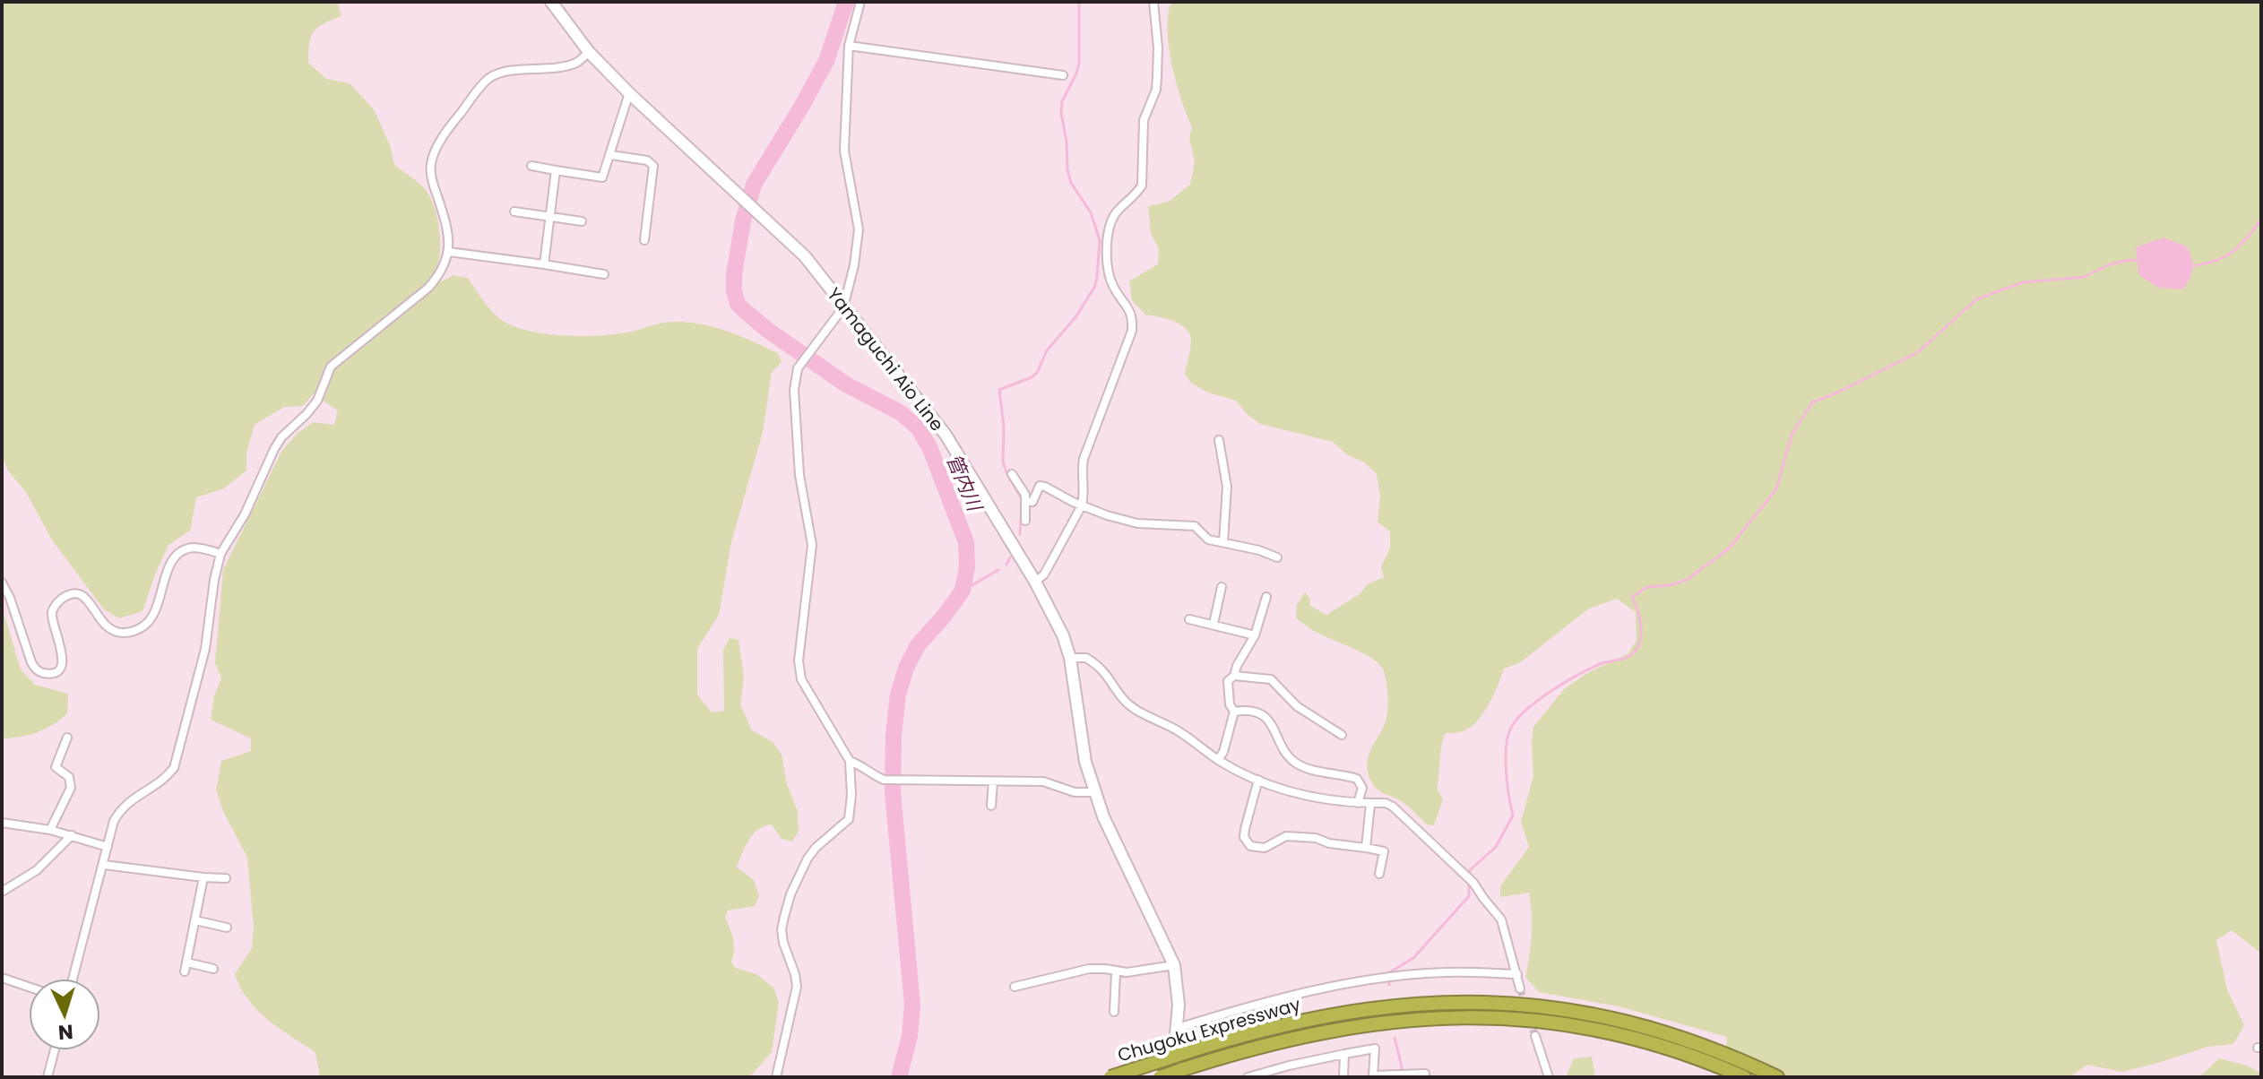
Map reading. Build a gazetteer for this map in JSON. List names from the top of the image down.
{
  "streets": {
    "highway": ["Chugoku Expressway"],
    "main road": ["Yamaguchi Aio Line"]
  },
  "crossings": [
    ["Yamaguchi Aio Line", "Chugoku Expressway"]
  ],
  "water": ["管内川"],
  "north": "bottom"
}
